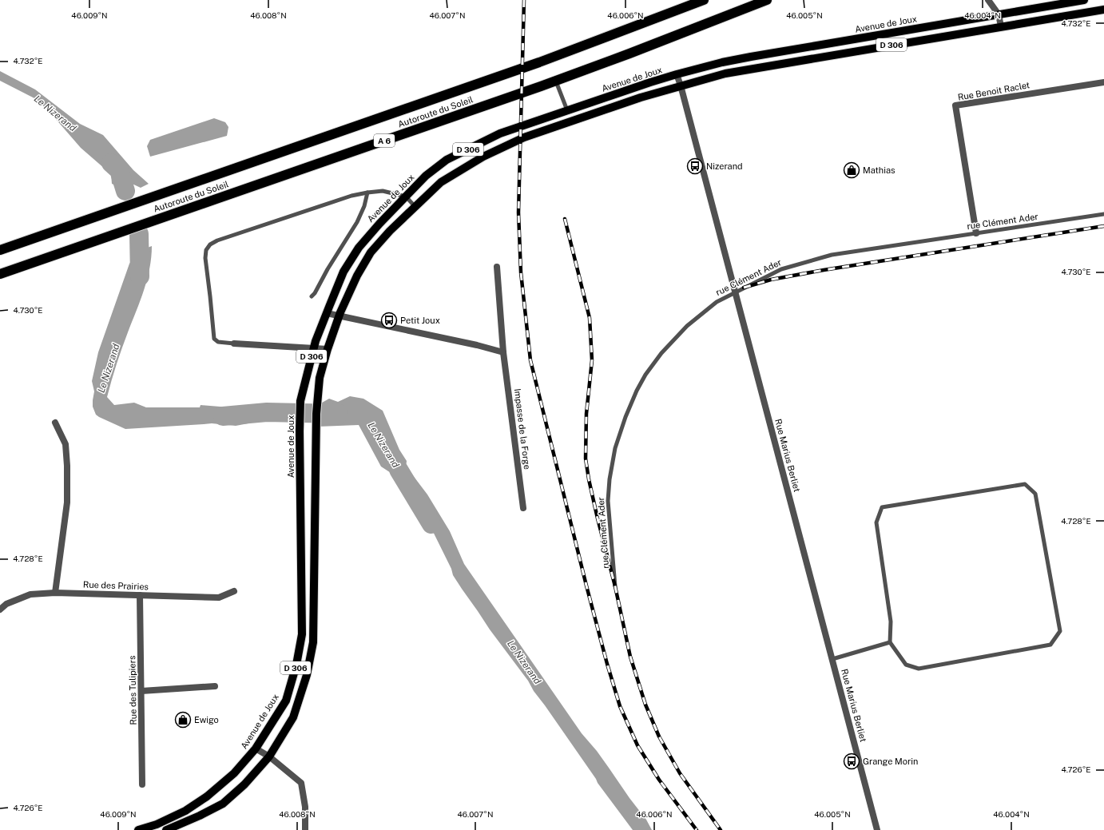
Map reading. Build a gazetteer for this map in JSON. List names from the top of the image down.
{
  "streets": {
    "highway": ["Autoroute du Soleil", "A 6"],
    "main road": ["Avenue de Joux", "D 306"],
    "street": [
      "Rue Benoit Raclet",
      "Impasse de la Forge",
      "Rue Marius Berliet",
      "Rue des Prairies",
      "Rue des Tulipiers"
    ],
    "lane": ["rue Clément Ader"]
  },
  "crossings": [
    ["Avenue de Joux", "Rue Marius Berliet"],
    ["D 306", "Rue Marius Berliet"],
    ["Rue Benoit Raclet", "rue Clément Ader"],
    ["rue Clément Ader", "Rue Marius Berliet"],
    ["Rue des Prairies", "Rue des Tulipiers"]
  ],
  "water": ["Le Nizerand"],
  "places": {
    "bus stop": ["Nizerand", "Petit Joux", "Grange Morin"],
    "shop": ["Mathias", "Ewigo"]
  },
  "coordinates": [
    "46.009°N",
    "46.008°N",
    "46.007°N",
    "46.006°N",
    "46.005°N",
    "46.004°N",
    "4.732°E",
    "4.730°E",
    "4.728°E",
    "4.726°E"
  ]
}
